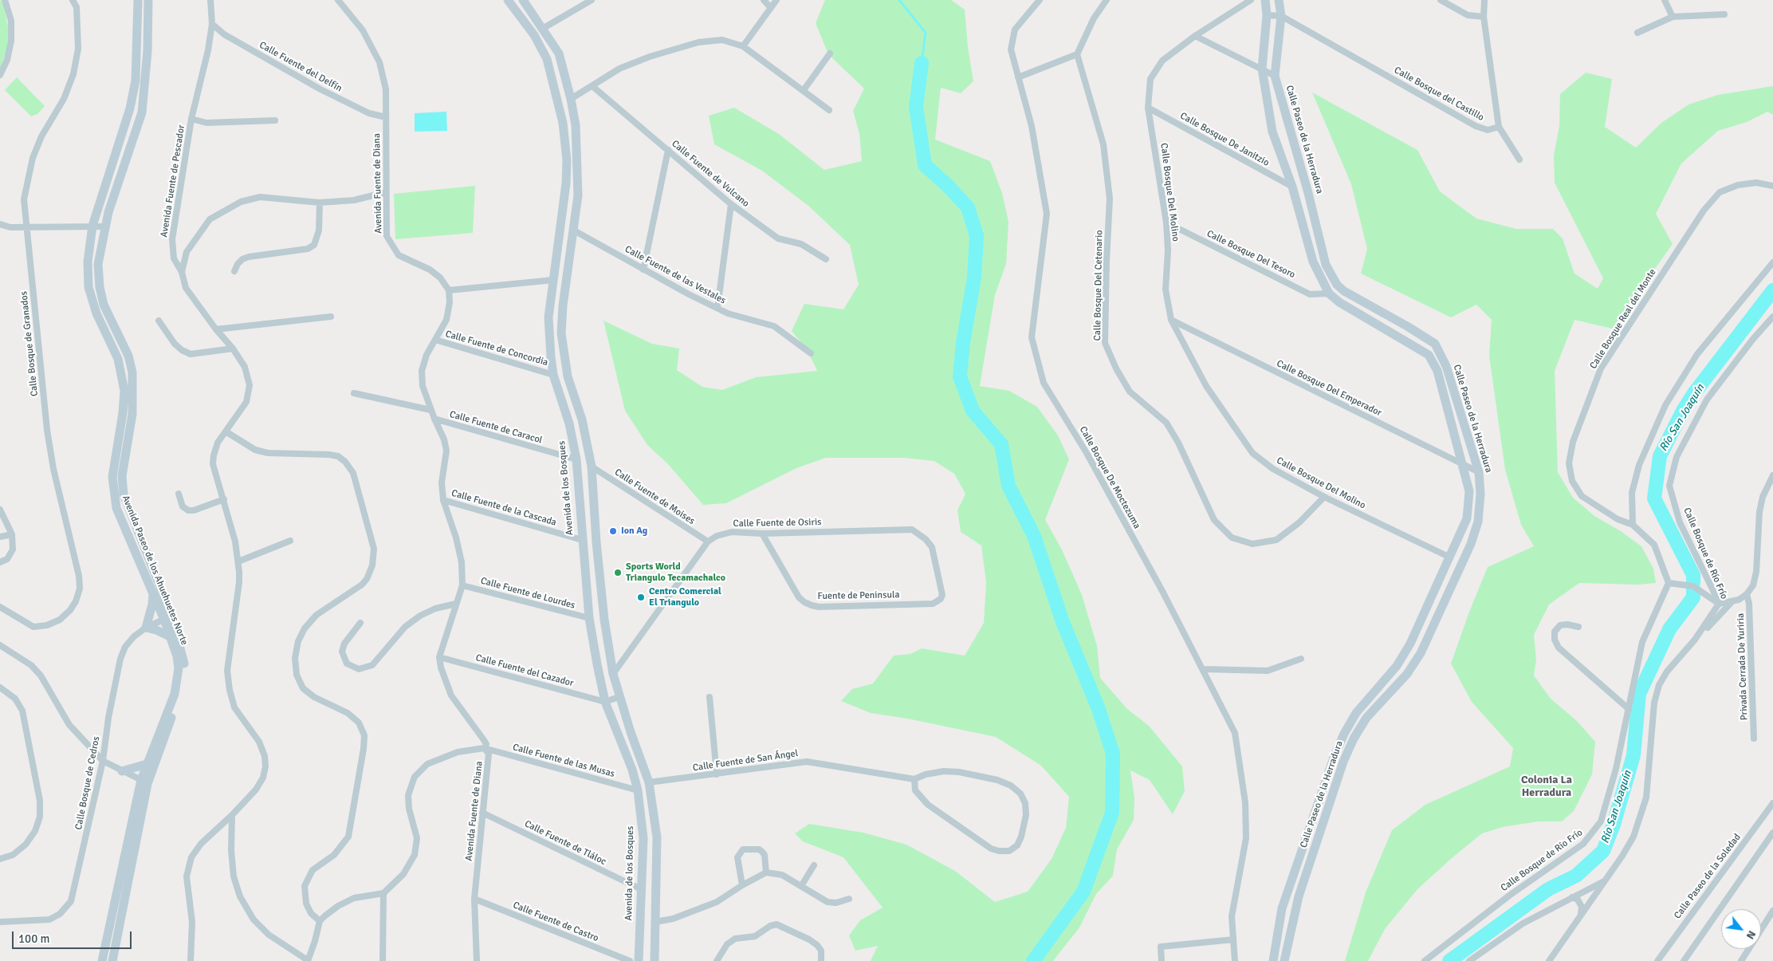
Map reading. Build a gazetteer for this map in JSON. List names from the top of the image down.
{
  "streets": {
    "main road": ["Calle Paseo de la Herradura", "Avenida de los Bosques", "Avenida Paseo de los Ahuehuetes Norte"],
    "street": [
      "Calle Fuente del Delfín",
      "Calle Bosque del Castillo",
      "Calle Bosque De Janitzio",
      "Calle Fuente de Vulcano",
      "Avenida Fuente de Pescador",
      "Avenida Fuente de Diana",
      "Calle Bosque Del Molino",
      "Calle Bosque Del Tesoro",
      "Calle Fuente de las Vestales",
      "Calle Bosque Del Cetenario",
      "Calle Bosque Real del Monte",
      "Calle Bosque de Granados",
      "Calle Fuente de Concordia",
      "Calle Bosque Del Emperador",
      "Calle Fuente de Caracol",
      "Calle Bosque De Moctezuma",
      "Calle Fuente de Moises",
      "Calle Fuente de la Cascada",
      "Calle Fuente de Osiris",
      "Calle Bosque de Río Frío",
      "Calle Fuente de Lourdes",
      "Fuente de Peninsula",
      "Privada Cerrada De Yuriria",
      "Calle Fuente del Cazador",
      "Calle Fuente de las Musas",
      "Calle Fuente de San Ángel",
      "Calle Bosque de Cedros",
      "Calle Fuente de Tláloc",
      "Calle Paseo de la Soledad",
      "Calle Fuente de Castro"
    ]
  },
  "crossings": [
    ["Calle Fuente del Delfín", "Avenida Fuente de Pescador"],
    ["Calle Fuente del Delfín", "Avenida Fuente de Diana"],
    ["Calle Bosque del Castillo", "Calle Paseo de la Herradura"],
    ["Calle Bosque De Janitzio", "Calle Paseo de la Herradura"],
    ["Calle Bosque De Janitzio", "Calle Bosque Del Molino"],
    ["Calle Paseo de la Herradura", "Calle Bosque Del Molino"],
    ["Calle Paseo de la Herradura", "Calle Bosque Del Tesoro"],
    ["Calle Paseo de la Herradura", "Calle Bosque Del Emperador"],
    ["Avenida Fuente de Diana", "Calle Fuente del Cazador"],
    ["Avenida Fuente de Diana", "Calle Fuente de las Musas"],
    ["Avenida Fuente de Diana", "Calle Fuente de Tláloc"],
    ["Avenida Fuente de Diana", "Calle Fuente de Castro"],
    ["Calle Bosque Del Molino", "Calle Bosque Del Tesoro"],
    ["Calle Bosque Del Molino", "Calle Bosque Del Cetenario"],
    ["Calle Bosque Del Molino", "Calle Bosque Del Emperador"],
    ["Calle Bosque Real del Monte", "Calle Bosque de Río Frío"],
    ["Calle Fuente de Concordia", "Avenida de los Bosques"],
    ["Calle Fuente de Caracol", "Avenida de los Bosques"],
    ["Avenida de los Bosques", "Calle Fuente de la Cascada"],
    ["Avenida de los Bosques", "Calle Fuente de Lourdes"],
    ["Avenida de los Bosques", "Calle Fuente del Cazador"],
    ["Avenida de los Bosques", "Calle Fuente de las Musas"],
    ["Avenida de los Bosques", "Calle Fuente de Tláloc"],
    ["Calle Fuente de Moises", "Calle Fuente de Osiris"],
    ["Calle Fuente de Osiris", "Fuente de Peninsula"],
    ["Avenida Paseo de los Ahuehuetes Norte", "Calle Bosque de Cedros"]
  ],
  "districts": ["Colonia La Herradura"],
  "water": ["Río San Joaquín"],
  "places": ["Ion Ag", "Sports World Triangulo Tecamachalco", "Centro Comercial El Triangulo"],
  "scale_bar": "100 m",
  "north": "bottom right"
}
